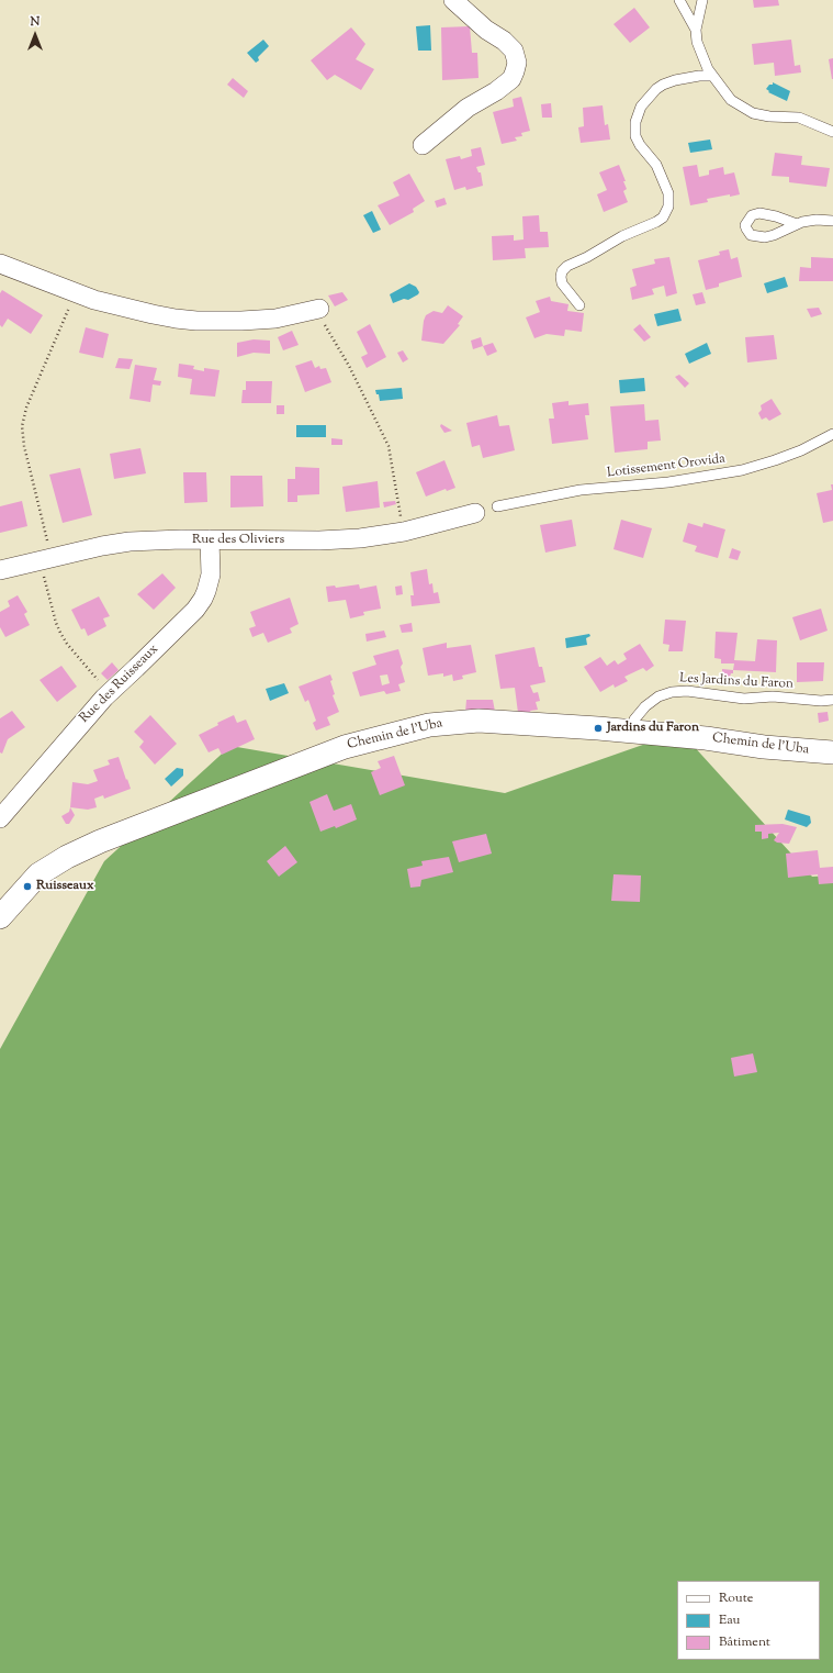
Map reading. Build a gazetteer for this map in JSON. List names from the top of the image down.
{
  "streets": {
    "street": ["Rue des Oliviers", "Rue des Ruisseaux", "Chemin de l'Uba"],
    "lane": ["Lotissement Orovida", "Les Jardins du Faron"]
  },
  "crossings": [
    ["Rue des Oliviers", "Rue des Ruisseaux"],
    ["Les Jardins du Faron", "Chemin de l'Uba"]
  ],
  "places": ["Jardins du Faron", "Ruisseaux"],
  "legend": ["Route", "Eau", "Bâtiment"],
  "north": "top"
}
